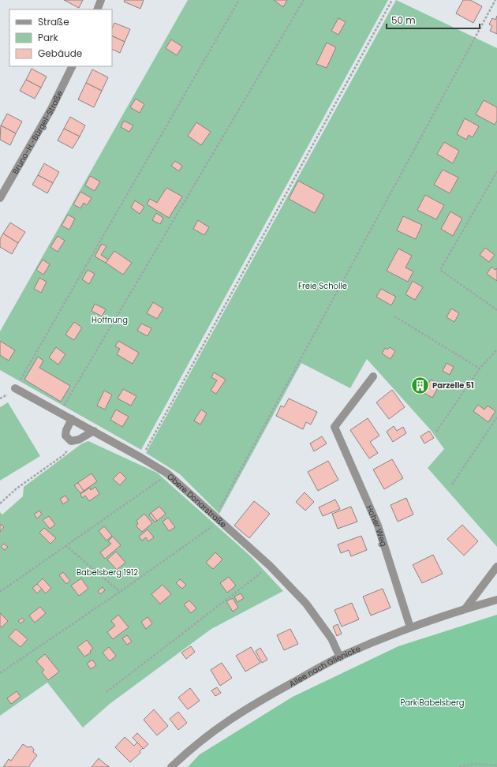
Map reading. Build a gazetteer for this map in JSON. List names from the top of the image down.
{
  "streets": {
    "street": [
      "Bruno-H.-Bürgel-Straße",
      "Obere Donarstraße",
      "Hoher Weg",
      "Allee nach Glienicke"
    ]
  },
  "crossings": [
    ["Obere Donarstraße", "Allee nach Glienicke"],
    ["Hoher Weg", "Allee nach Glienicke"]
  ],
  "parks": [
    "Freie Scholle",
    "Hoffnung",
    "Babelsberg 1912",
    "Park Babelsberg"
  ],
  "places": {
    "building": ["Parzelle 51"]
  },
  "legend": ["Straße", "Park", "Gebäude"],
  "scale_bar": "50 m"
}
